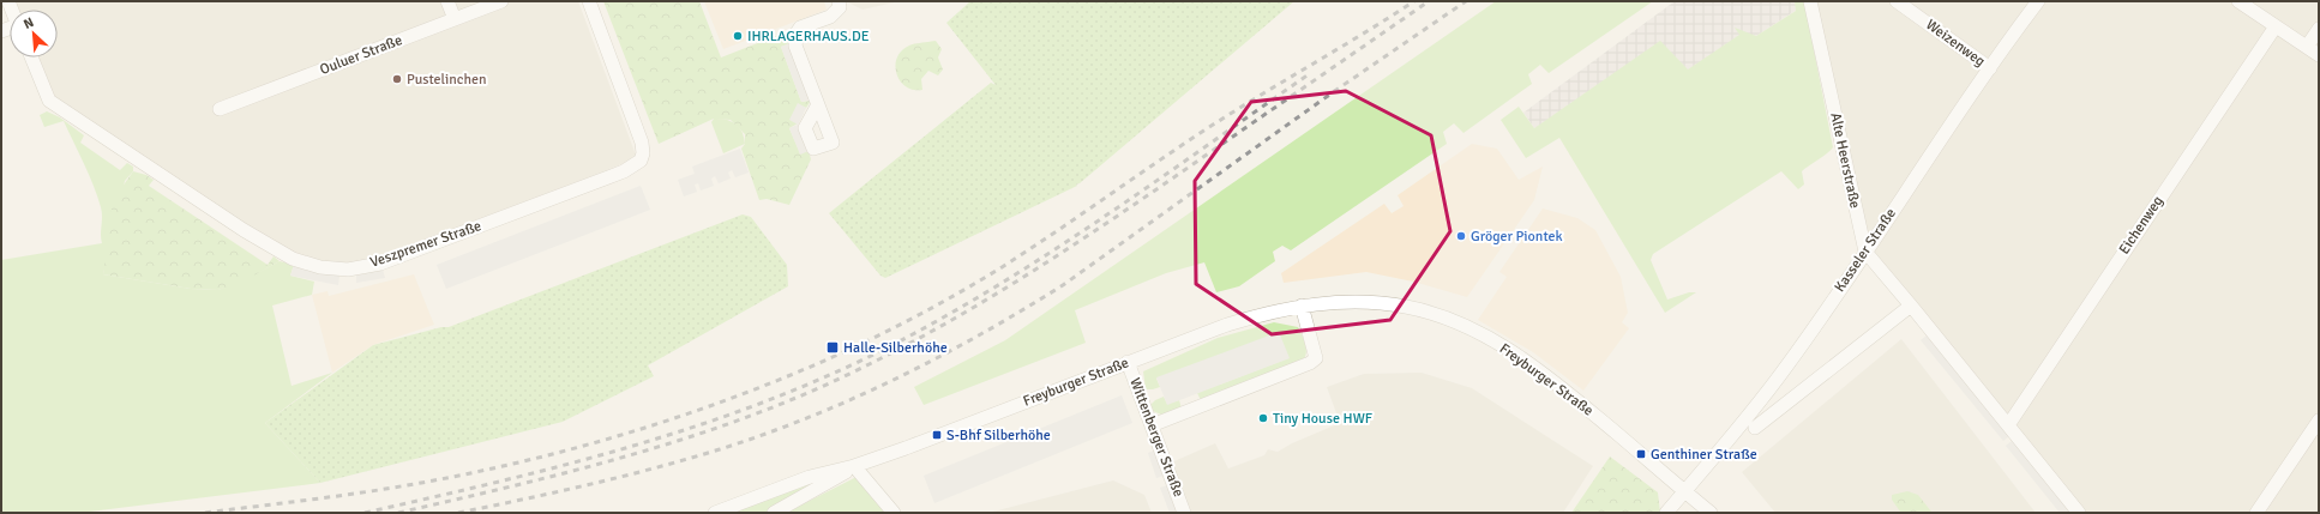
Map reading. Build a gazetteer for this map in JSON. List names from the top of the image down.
{
  "streets": {
    "street": [
      "Weizenweg",
      "Ouluer Straße",
      "Alte Heerstraße",
      "Eichenweg",
      "Veszpremer Straße",
      "Kasseler Straße",
      "Freyburger Straße",
      "Wittenberger Straße"
    ]
  },
  "crossings": [
    ["Weizenweg", "Kasseler Straße"],
    ["Alte Heerstraße", "Eichenweg"],
    ["Alte Heerstraße", "Kasseler Straße"],
    ["Kasseler Straße", "Freyburger Straße"],
    ["Freyburger Straße", "Wittenberger Straße"]
  ],
  "places": {
    "other": [
      "IHRLAGERHAUS.DE",
      "Pustelinchen",
      "Gröger Piontek",
      "Tiny House HWF"
    ],
    "transit": ["Halle-Silberhöhe", "S-Bhf Silberhöhe", "Genthiner Straße"]
  },
  "north": "top left"
}
